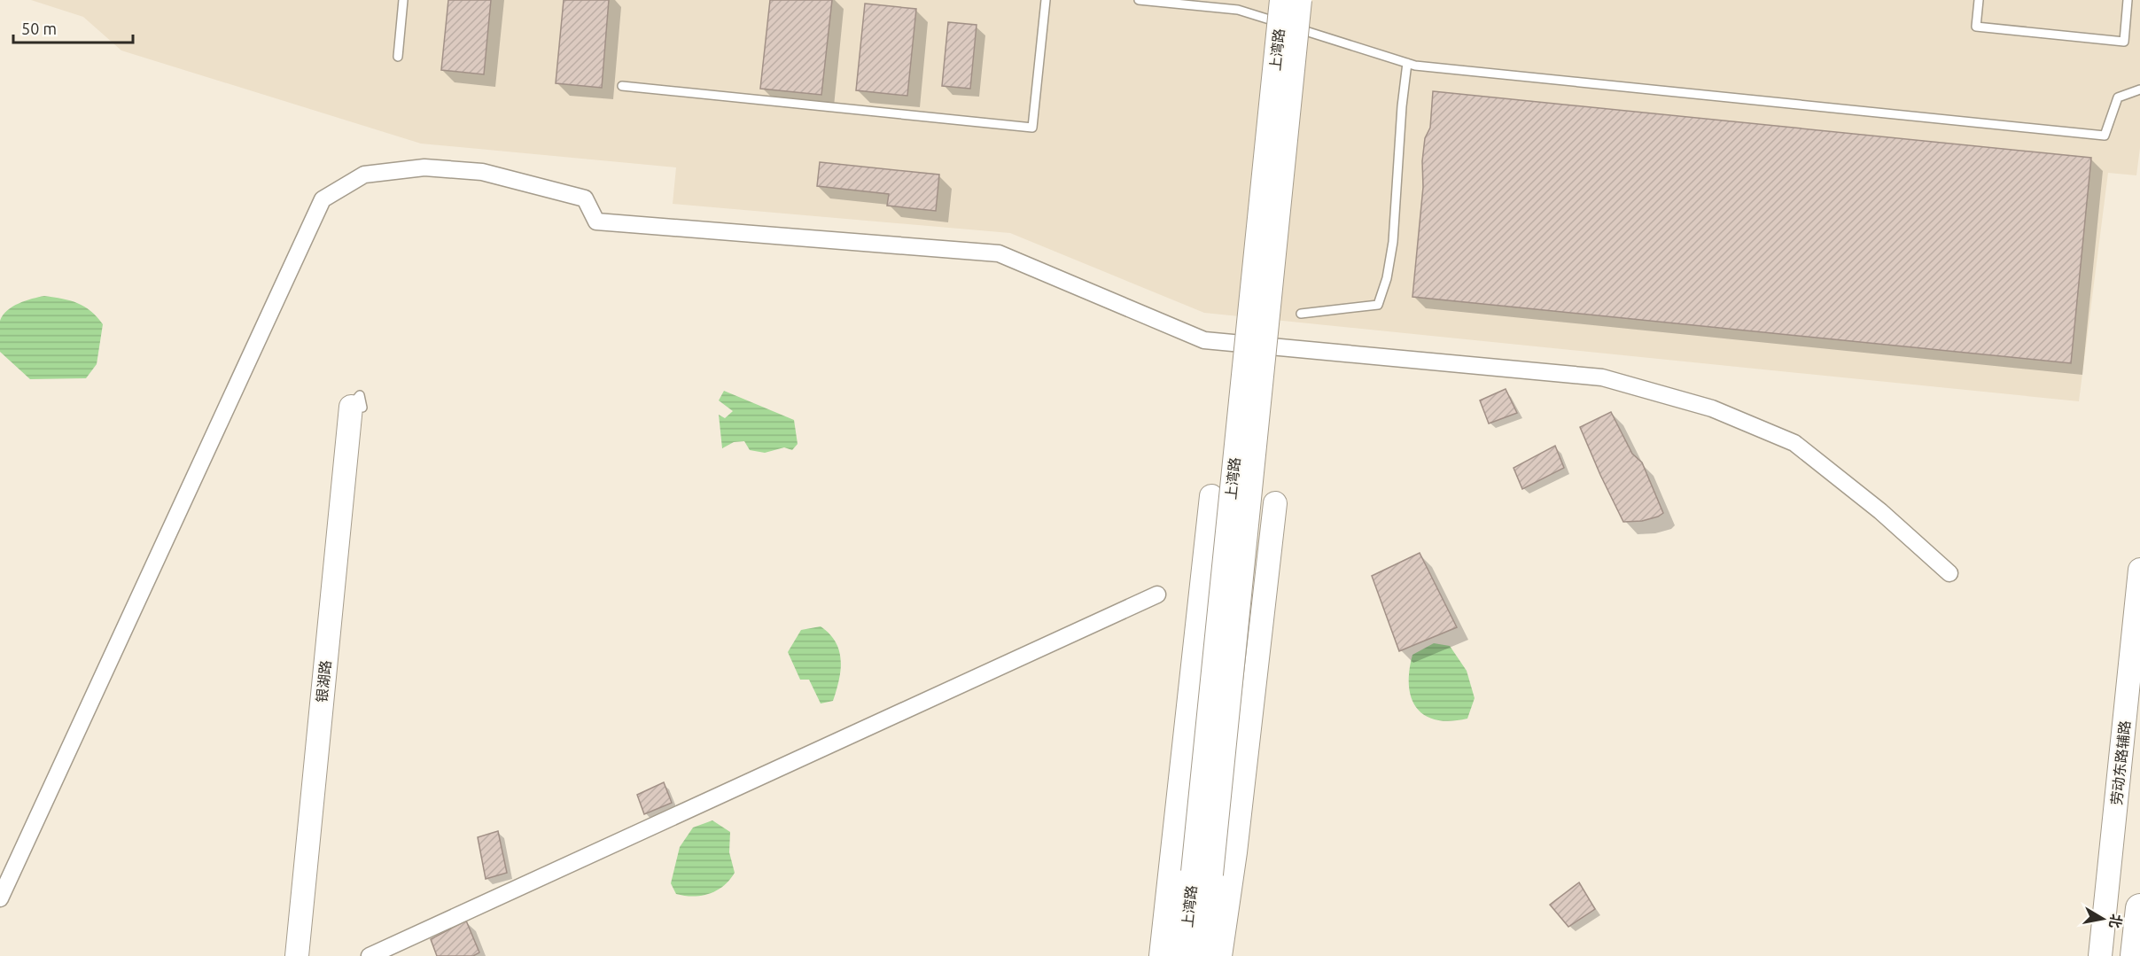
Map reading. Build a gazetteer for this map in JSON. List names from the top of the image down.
{
  "streets": {
    "main road": ["上湾路", "银湖路", "劳动东路辅路"]
  },
  "scale_bar": "50 m",
  "north": "right"
}
